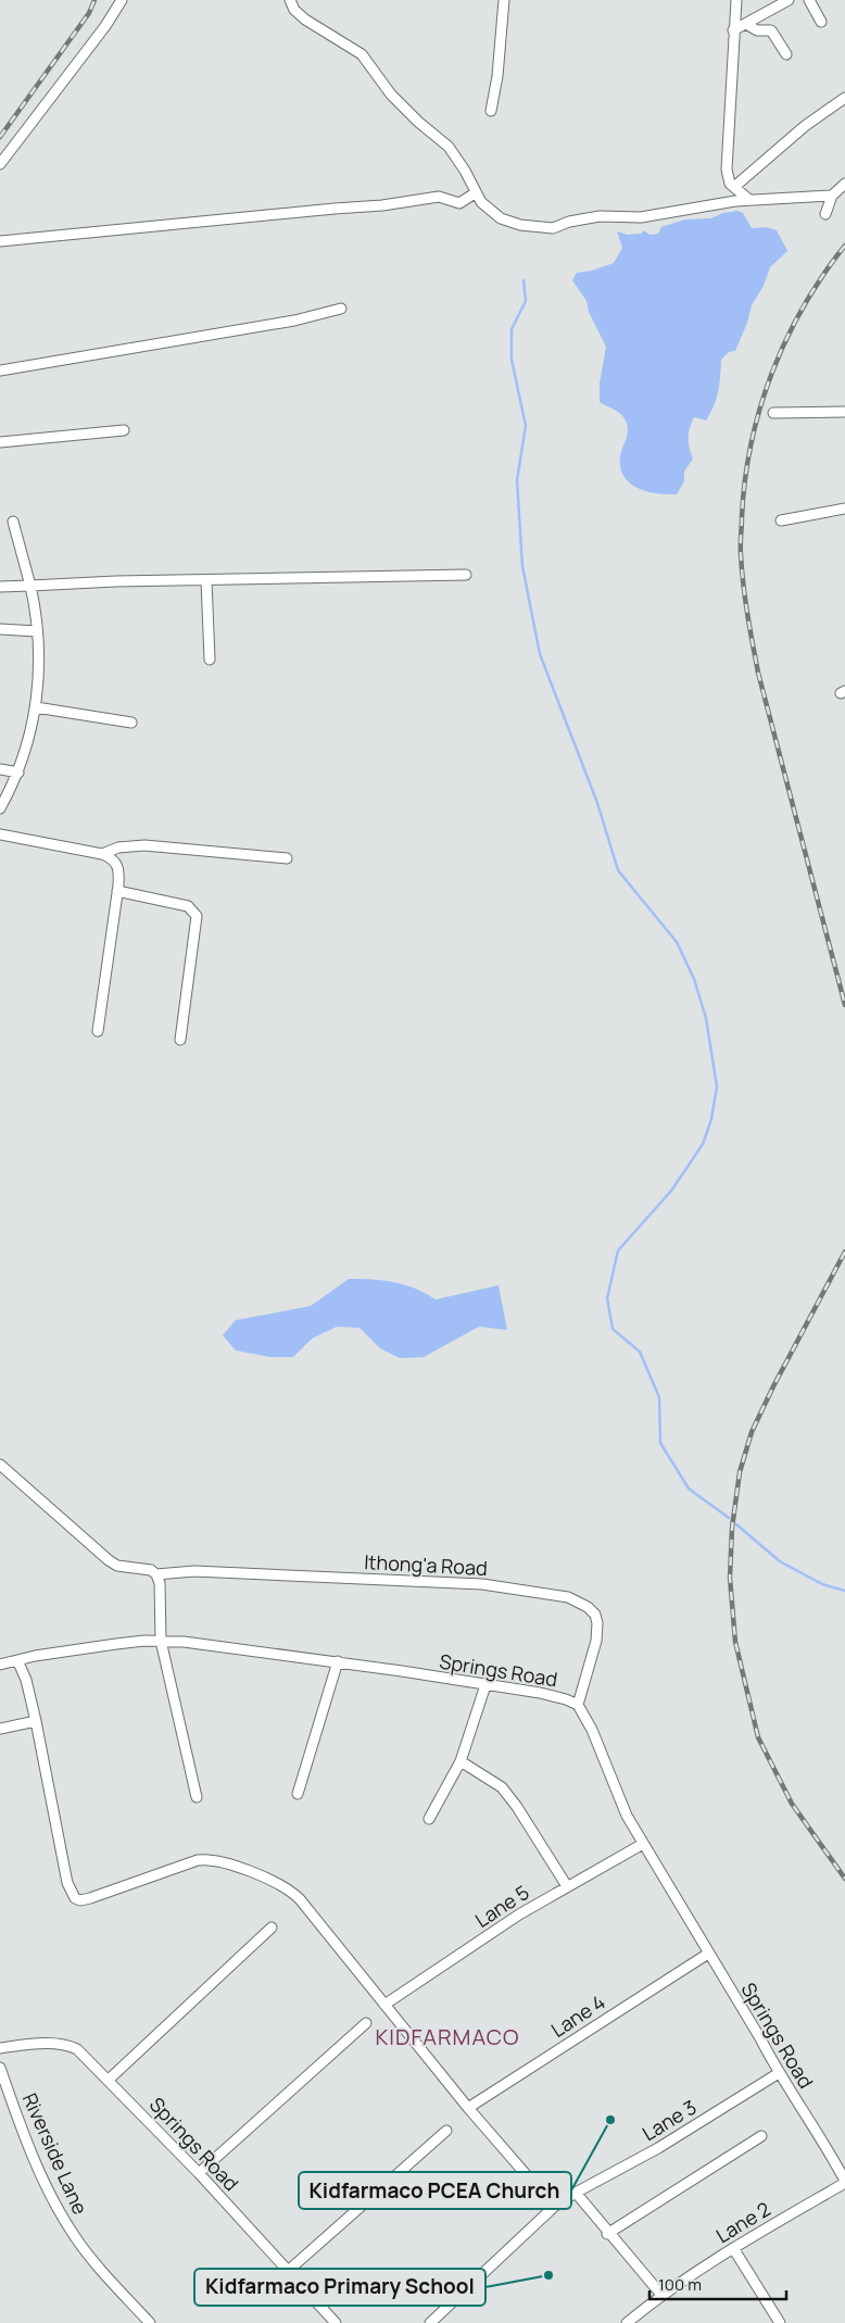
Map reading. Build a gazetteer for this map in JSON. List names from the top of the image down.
{
  "streets": {
    "street": [
      "Ithong'a Road",
      "Springs Road",
      "Lane 5",
      "Lane 4",
      "Lane 3",
      "Riverside Lane",
      "Lane 2"
    ]
  },
  "crossings": [
    ["Ithong'a Road", "Springs Road"],
    ["Springs Road", "Lane 5"],
    ["Springs Road", "Lane 4"],
    ["Springs Road", "Lane 3"],
    ["Springs Road", "Lane 2"]
  ],
  "districts": ["KIDFARMACO"],
  "places": ["Kidfarmaco PCEA Church", "Kidfarmaco Primary School"],
  "scale_bar": "100 m"
}
